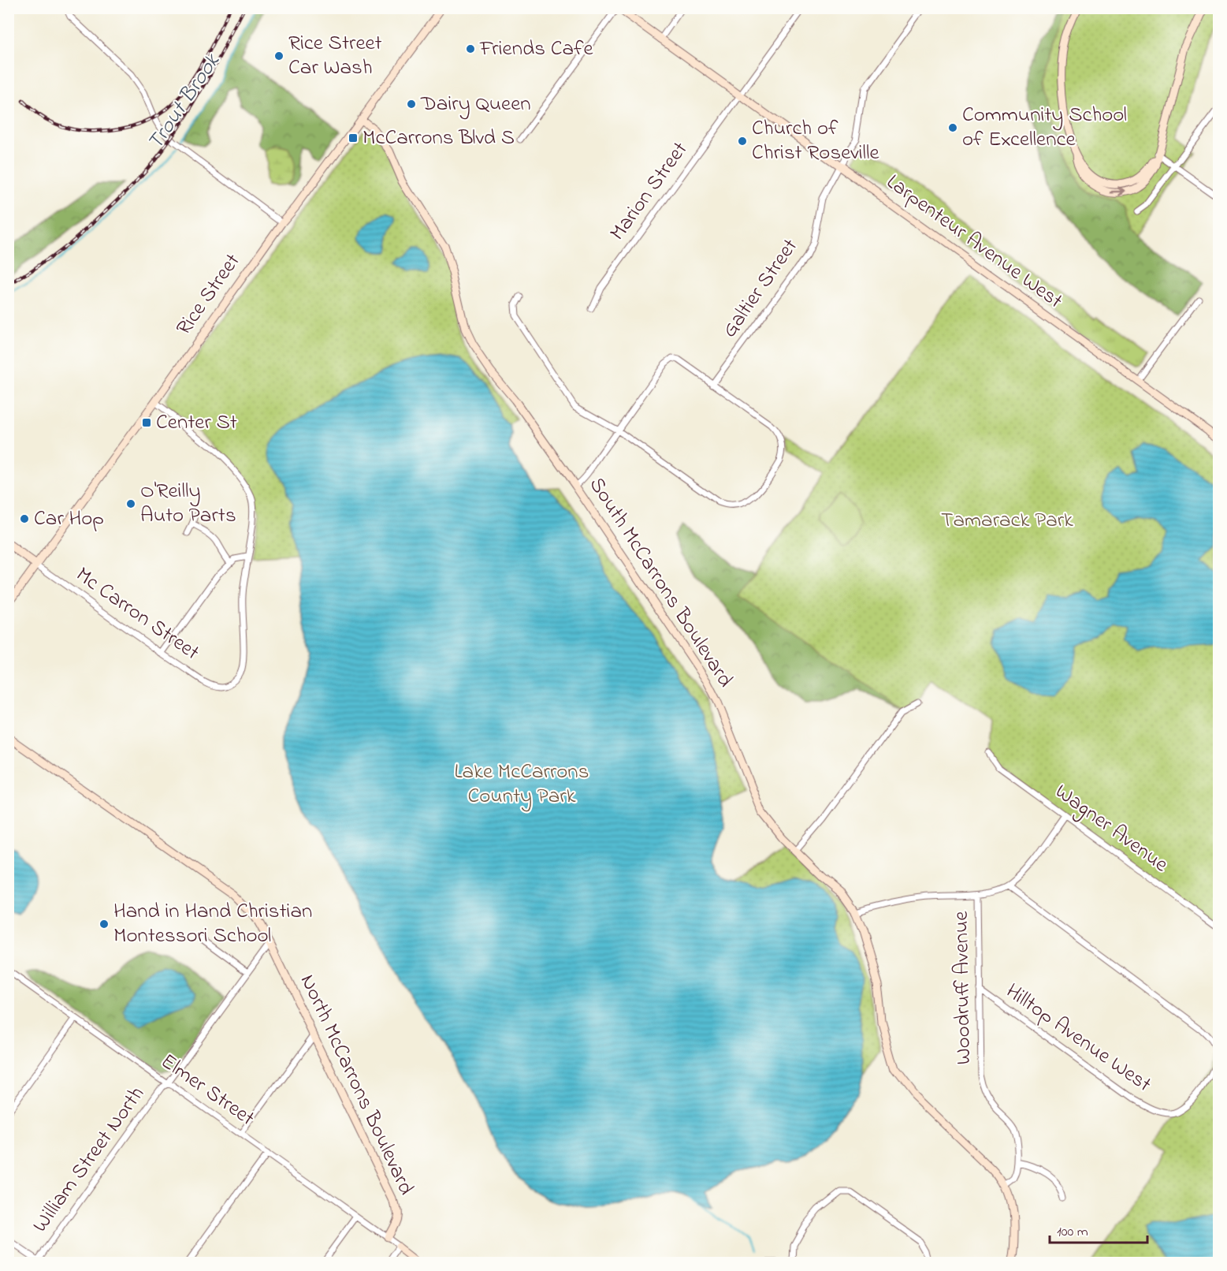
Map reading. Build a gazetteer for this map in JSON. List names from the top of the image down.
{
  "streets": {
    "street": [
      "Marion Street",
      "Larpenteur Avenue West",
      "Galtier Street",
      "Rice Street",
      "South McCarrons Boulevard",
      "Mc Carron Street",
      "Wagner Avenue",
      "Woodruff Avenue",
      "Hilltop Avenue West",
      "North McCarrons Boulevard",
      "Elmer Street",
      "William Street North"
    ]
  },
  "crossings": [
    ["Marion Street", "Larpenteur Avenue West"],
    ["Larpenteur Avenue West", "Galtier Street"],
    ["Rice Street", "South McCarrons Boulevard"],
    ["Rice Street", "Mc Carron Street"],
    ["South McCarrons Boulevard", "Woodruff Avenue"],
    ["Wagner Avenue", "Woodruff Avenue"],
    ["Woodruff Avenue", "Hilltop Avenue West"],
    ["North McCarrons Boulevard", "Elmer Street"],
    ["North McCarrons Boulevard", "William Street North"],
    ["Elmer Street", "William Street North"]
  ],
  "water": ["Trout Brook"],
  "parks": ["Tamarack Park", "Lake McCarrons County Park"],
  "places": {
    "other": [
      "Friends Cafe",
      "Rice Street Car Wash",
      "Dairy Queen",
      "Community School of Excellence",
      "Church of Christ Roseville",
      "O'Reilly Auto Parts",
      "Car Hop",
      "Hand in Hand Christian Montessori School"
    ],
    "transit": ["McCarrons Blvd S", "Center St"]
  },
  "scale_bar": "100 m"
}
